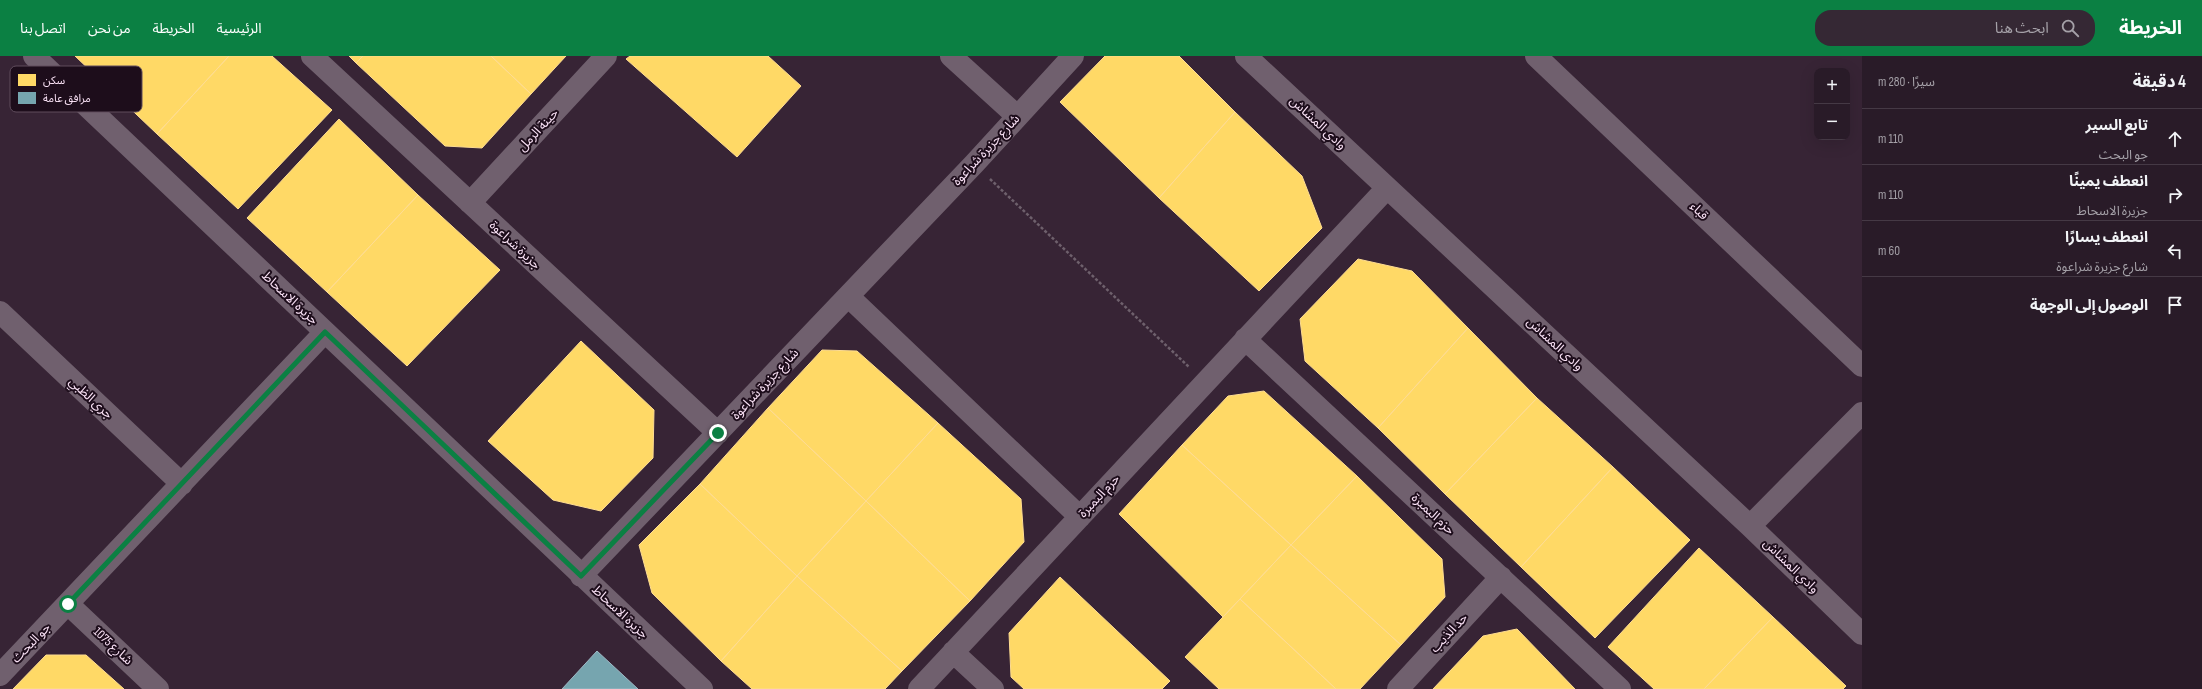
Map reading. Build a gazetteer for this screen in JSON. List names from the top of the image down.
{
  "streets": {
    "street": [
      "وادي المشاش",
      "حينة الرمل",
      "شارع جزيرة شراعوة",
      "قباء",
      "جزيرة شراعوة",
      "جزيرة الاسحاط",
      "جري الظبي",
      "حزم البمبرة",
      "حد الذيب",
      "جو البحث",
      "شارع 1075"
    ]
  },
  "crossings": [
    ["وادي المشاش", "حزم البمبرة"],
    ["حينة الرمل", "جزيرة شراعوة"],
    ["شارع جزيرة شراعوة", "جزيرة شراعوة"],
    ["شارع جزيرة شراعوة", "جزيرة الاسحاط"],
    ["جزيرة الاسحاط", "جو البحث"],
    ["جري الظبي", "جو البحث"],
    ["حزم البمبرة", "حد الذيب"],
    ["جو البحث", "شارع 1075"]
  ],
  "legend": ["سكن", "مرافق عامة"],
  "page": {
    "header": "الخريطة",
    "search": "ابحث هنا",
    "nav": [
      "الرئيسية",
      "الخريطة",
      "من نحن",
      "اتصل بنا"
    ],
    "heading": ["4 دقيقة", "سيرًا · 280 m"],
    "map_buttons": ["+", "−"],
    "list": [
      ["تابع السير", "جو البحث", "110 m"],
      ["انعطف يمينًا", "جزيرة الاسحاط", "110 m"],
      ["انعطف يسارًا", "شارع جزيرة شراعوة", "60 m"],
      "الوصول إلى الوجهة"
    ]
  }
}
